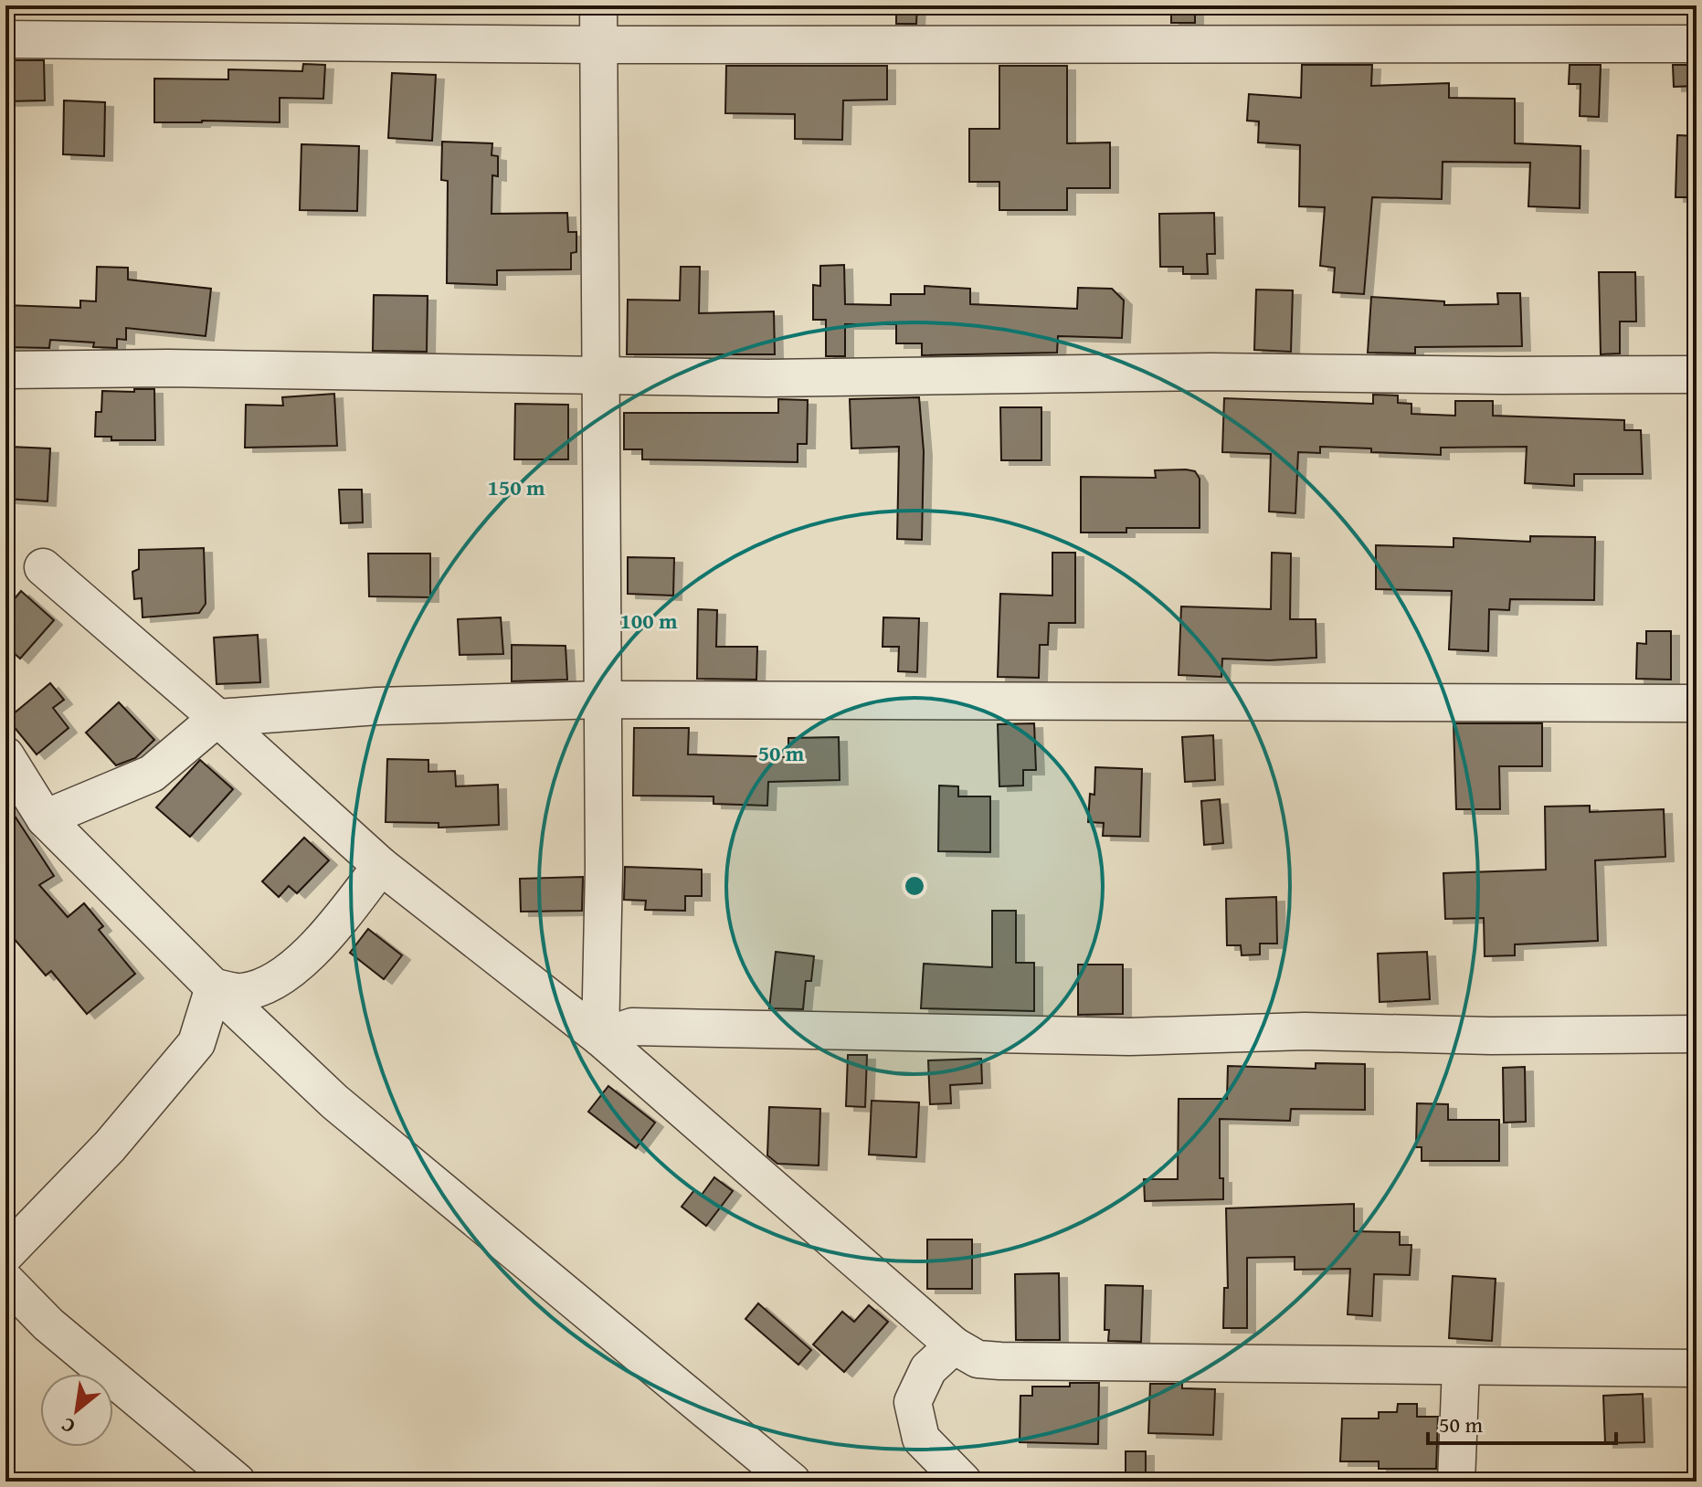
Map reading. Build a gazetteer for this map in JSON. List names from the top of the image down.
{
  "scale_bar": "50 m",
  "north": "bottom left",
  "rings": ["150 m", "100 m", "50 m"]
}
